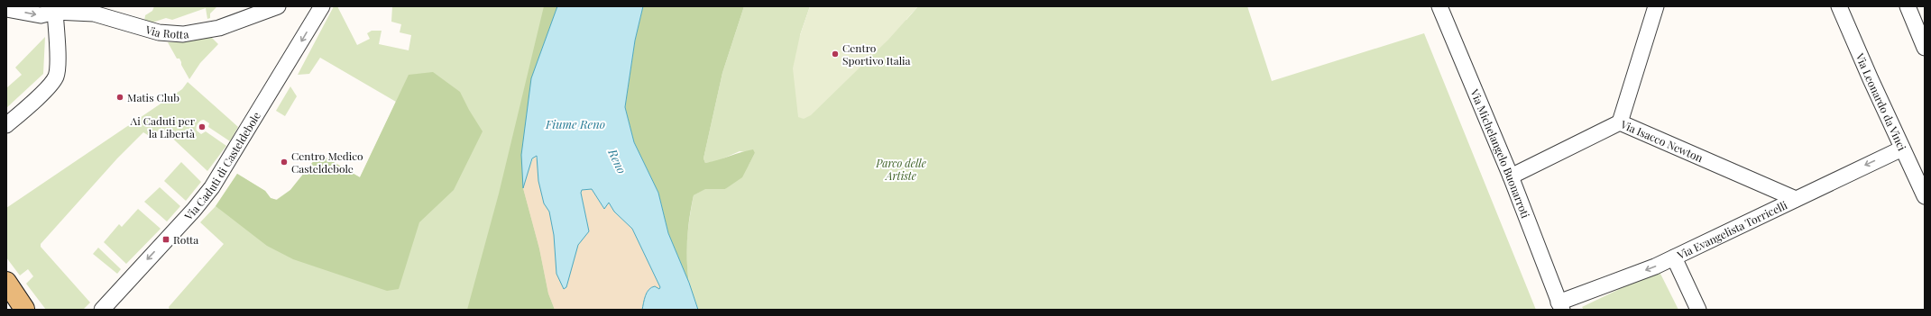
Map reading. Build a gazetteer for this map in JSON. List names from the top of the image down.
{
  "streets": {
    "street": [
      "Via Rotta",
      "Via Leonardo da Vinci",
      "Via Isacco Newton",
      "Via Michelangelo Buonarroti",
      "Via Caduti di Casteldebole",
      "Via Evangelista Torricelli"
    ]
  },
  "crossings": [
    ["Via Leonardo da Vinci", "Via Evangelista Torricelli"],
    ["Via Isacco Newton", "Via Michelangelo Buonarroti"],
    ["Via Isacco Newton", "Via Evangelista Torricelli"],
    ["Via Michelangelo Buonarroti", "Via Evangelista Torricelli"]
  ],
  "one_way": ["Via Caduti di Casteldebole", "Via Evangelista Torricelli"],
  "water": ["Fiume Reno", "Reno"],
  "parks": ["Parco delle Artiste"],
  "places": {
    "other": [
      "Centro Sportivo Italia",
      "Matis Club",
      "Ai Caduti per la Libertà",
      "Centro Medico Casteldebole"
    ],
    "transit": ["Rotta"]
  }
}
